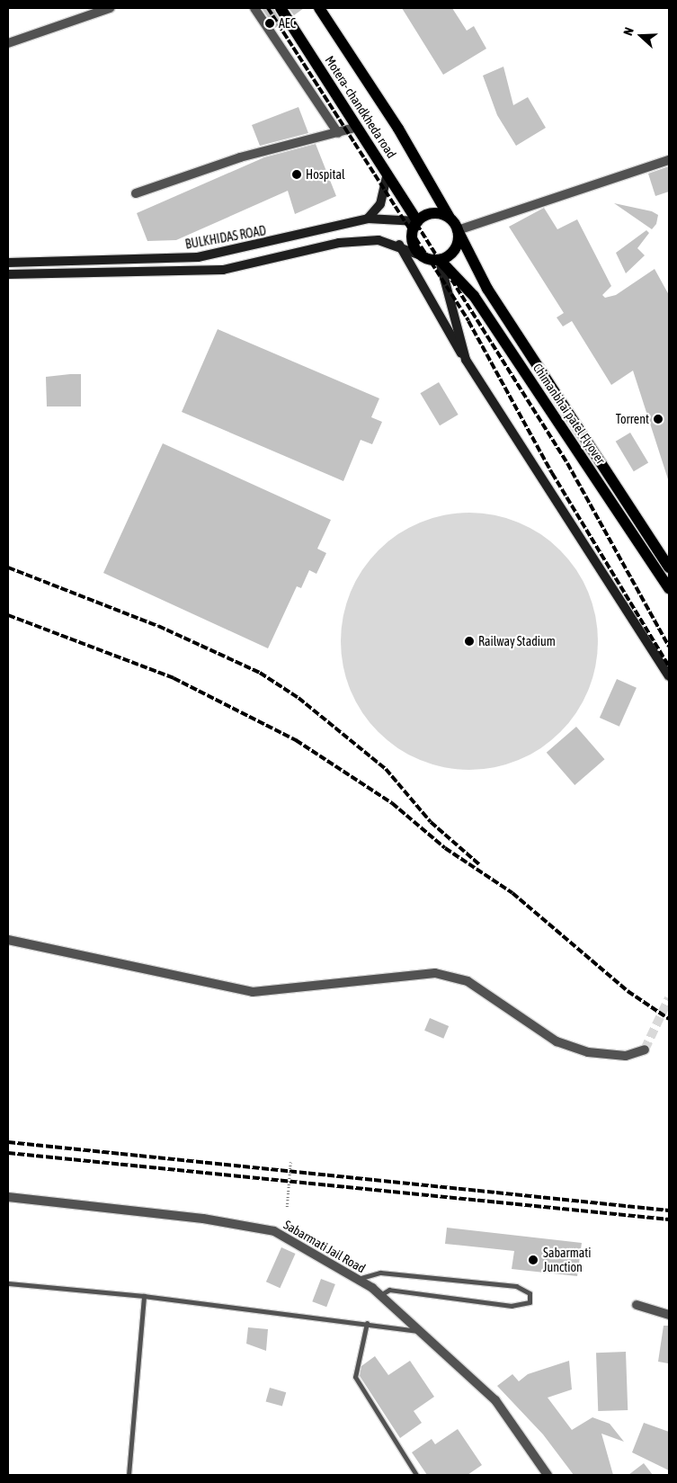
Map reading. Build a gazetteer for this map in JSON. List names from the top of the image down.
{
  "streets": {
    "main road": ["Motera- chandkheda road", "BULKHIDAS ROAD", "Chimanbhai patel Flyover"],
    "street": ["Sabarmati Jail Road"]
  },
  "crossings": [
    ["Motera- chandkheda road", "BULKHIDAS ROAD"],
    ["Motera- chandkheda road", "Chimanbhai patel Flyover"],
    ["BULKHIDAS ROAD", "Chimanbhai patel Flyover"]
  ],
  "places": [
    "AEC",
    "Hospital",
    "Torrent",
    "Railway Stadium",
    "Sabarmati Junction"
  ],
  "north": "left"
}
